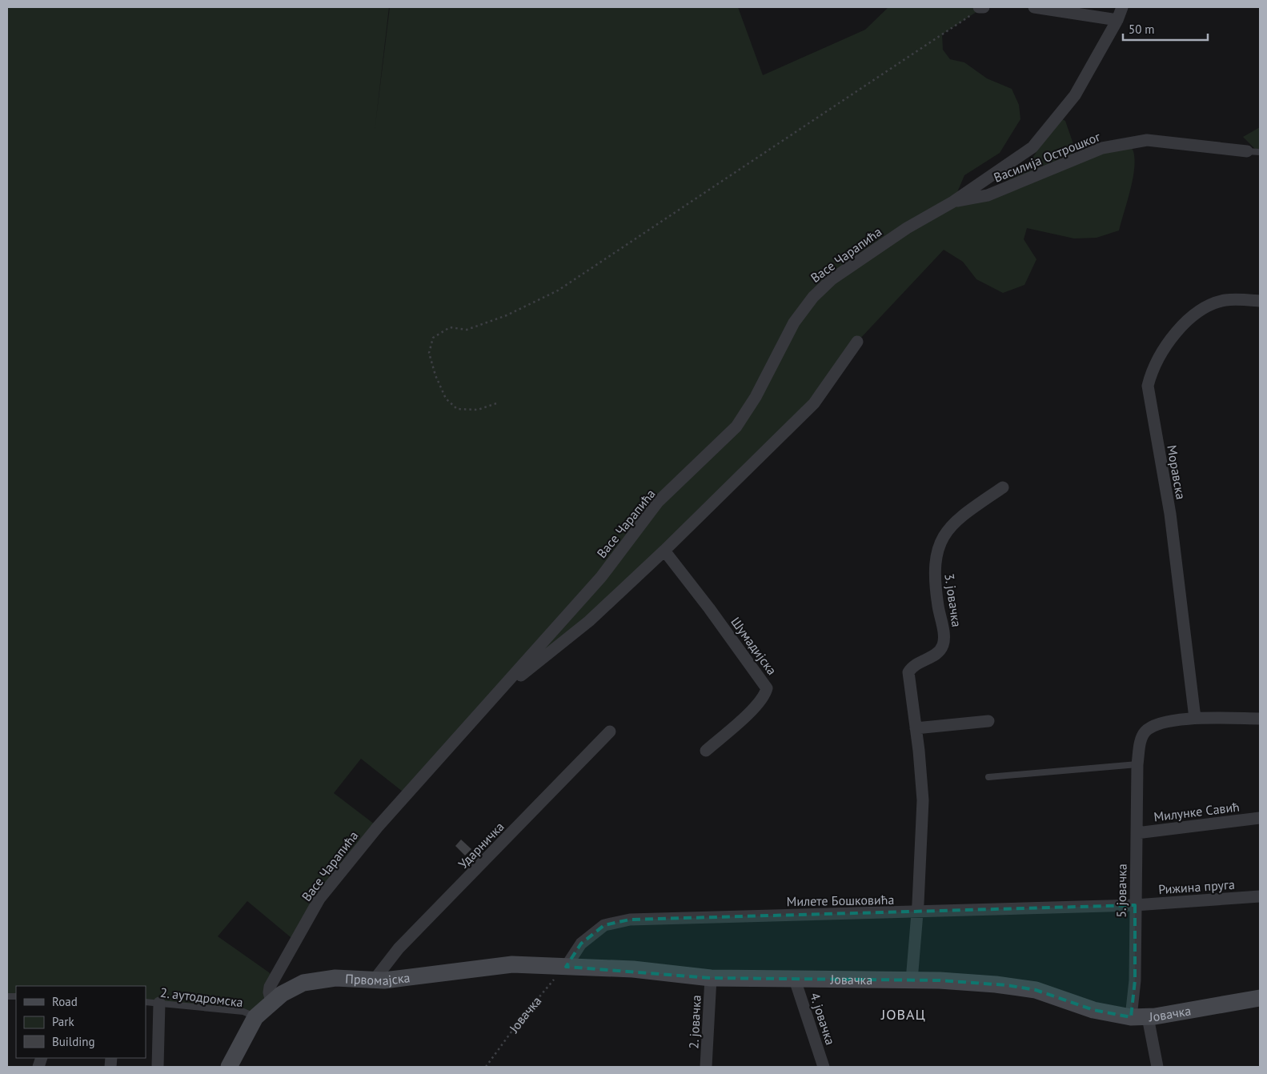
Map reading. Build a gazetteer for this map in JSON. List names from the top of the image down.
{
  "streets": {
    "main road": ["Првомајска", "Јовачка"],
    "street": [
      "Василија Острошког",
      "Васе Чарапића",
      "Моравска",
      "3. јовачка",
      "Шумадијска",
      "Милунке Савић",
      "Ударничка",
      "Рижина пруга",
      "5. јовачка",
      "Милете Бошковића",
      "4. јовачка",
      "2. јовачка"
    ],
    "lane": ["2. аутодромска"]
  },
  "crossings": [
    ["Василија Острошког", "Васе Чарапића"],
    ["Васе Чарапића", "Првомајска"],
    ["Моравска", "5. јовачка"],
    ["3. јовачка", "Милете Бошковића"],
    ["3. јовачка", "Јовачка"],
    ["Милунке Савић", "5. јовачка"],
    ["Ударничка", "Првомајска"],
    ["Рижина пруга", "5. јовачка"],
    ["Рижина пруга", "Милете Бошковића"],
    ["5. јовачка", "Милете Бошковића"],
    ["5. јовачка", "Јовачка"],
    ["Милете Бошковића", "Првомајска"],
    ["Милете Бошковића", "Јовачка"],
    ["Првомајска", "Јовачка"],
    ["Првомајска", "2. аутодромска"],
    ["Јовачка", "4. јовачка"],
    ["Јовачка", "2. јовачка"]
  ],
  "districts": ["ЈОВАЦ"],
  "legend": ["Road", "Park", "Building"],
  "scale_bar": "50 m"
}
